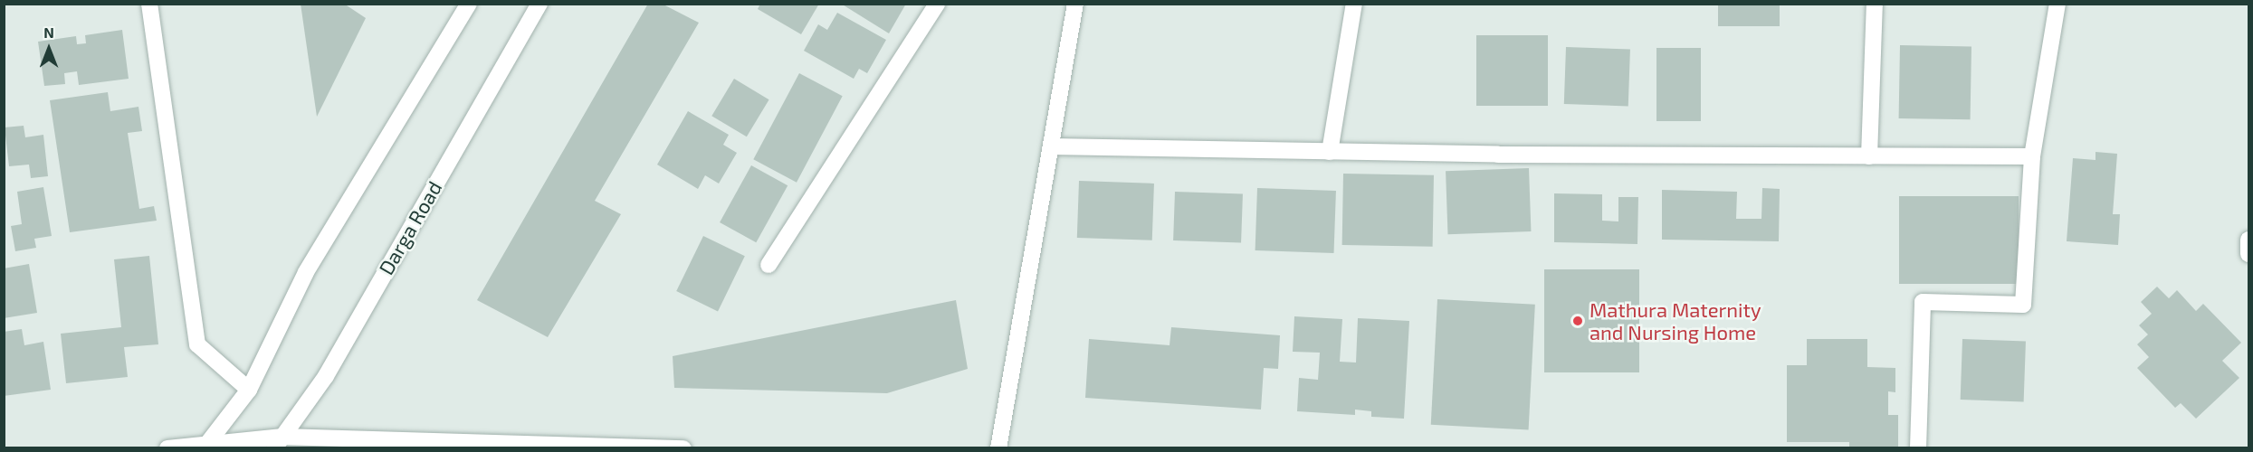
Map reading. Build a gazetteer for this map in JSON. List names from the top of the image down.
{
  "streets": {
    "street": ["Darga Road"]
  },
  "places": ["Mathura Maternity and Nursing Home"],
  "north": "top"
}
